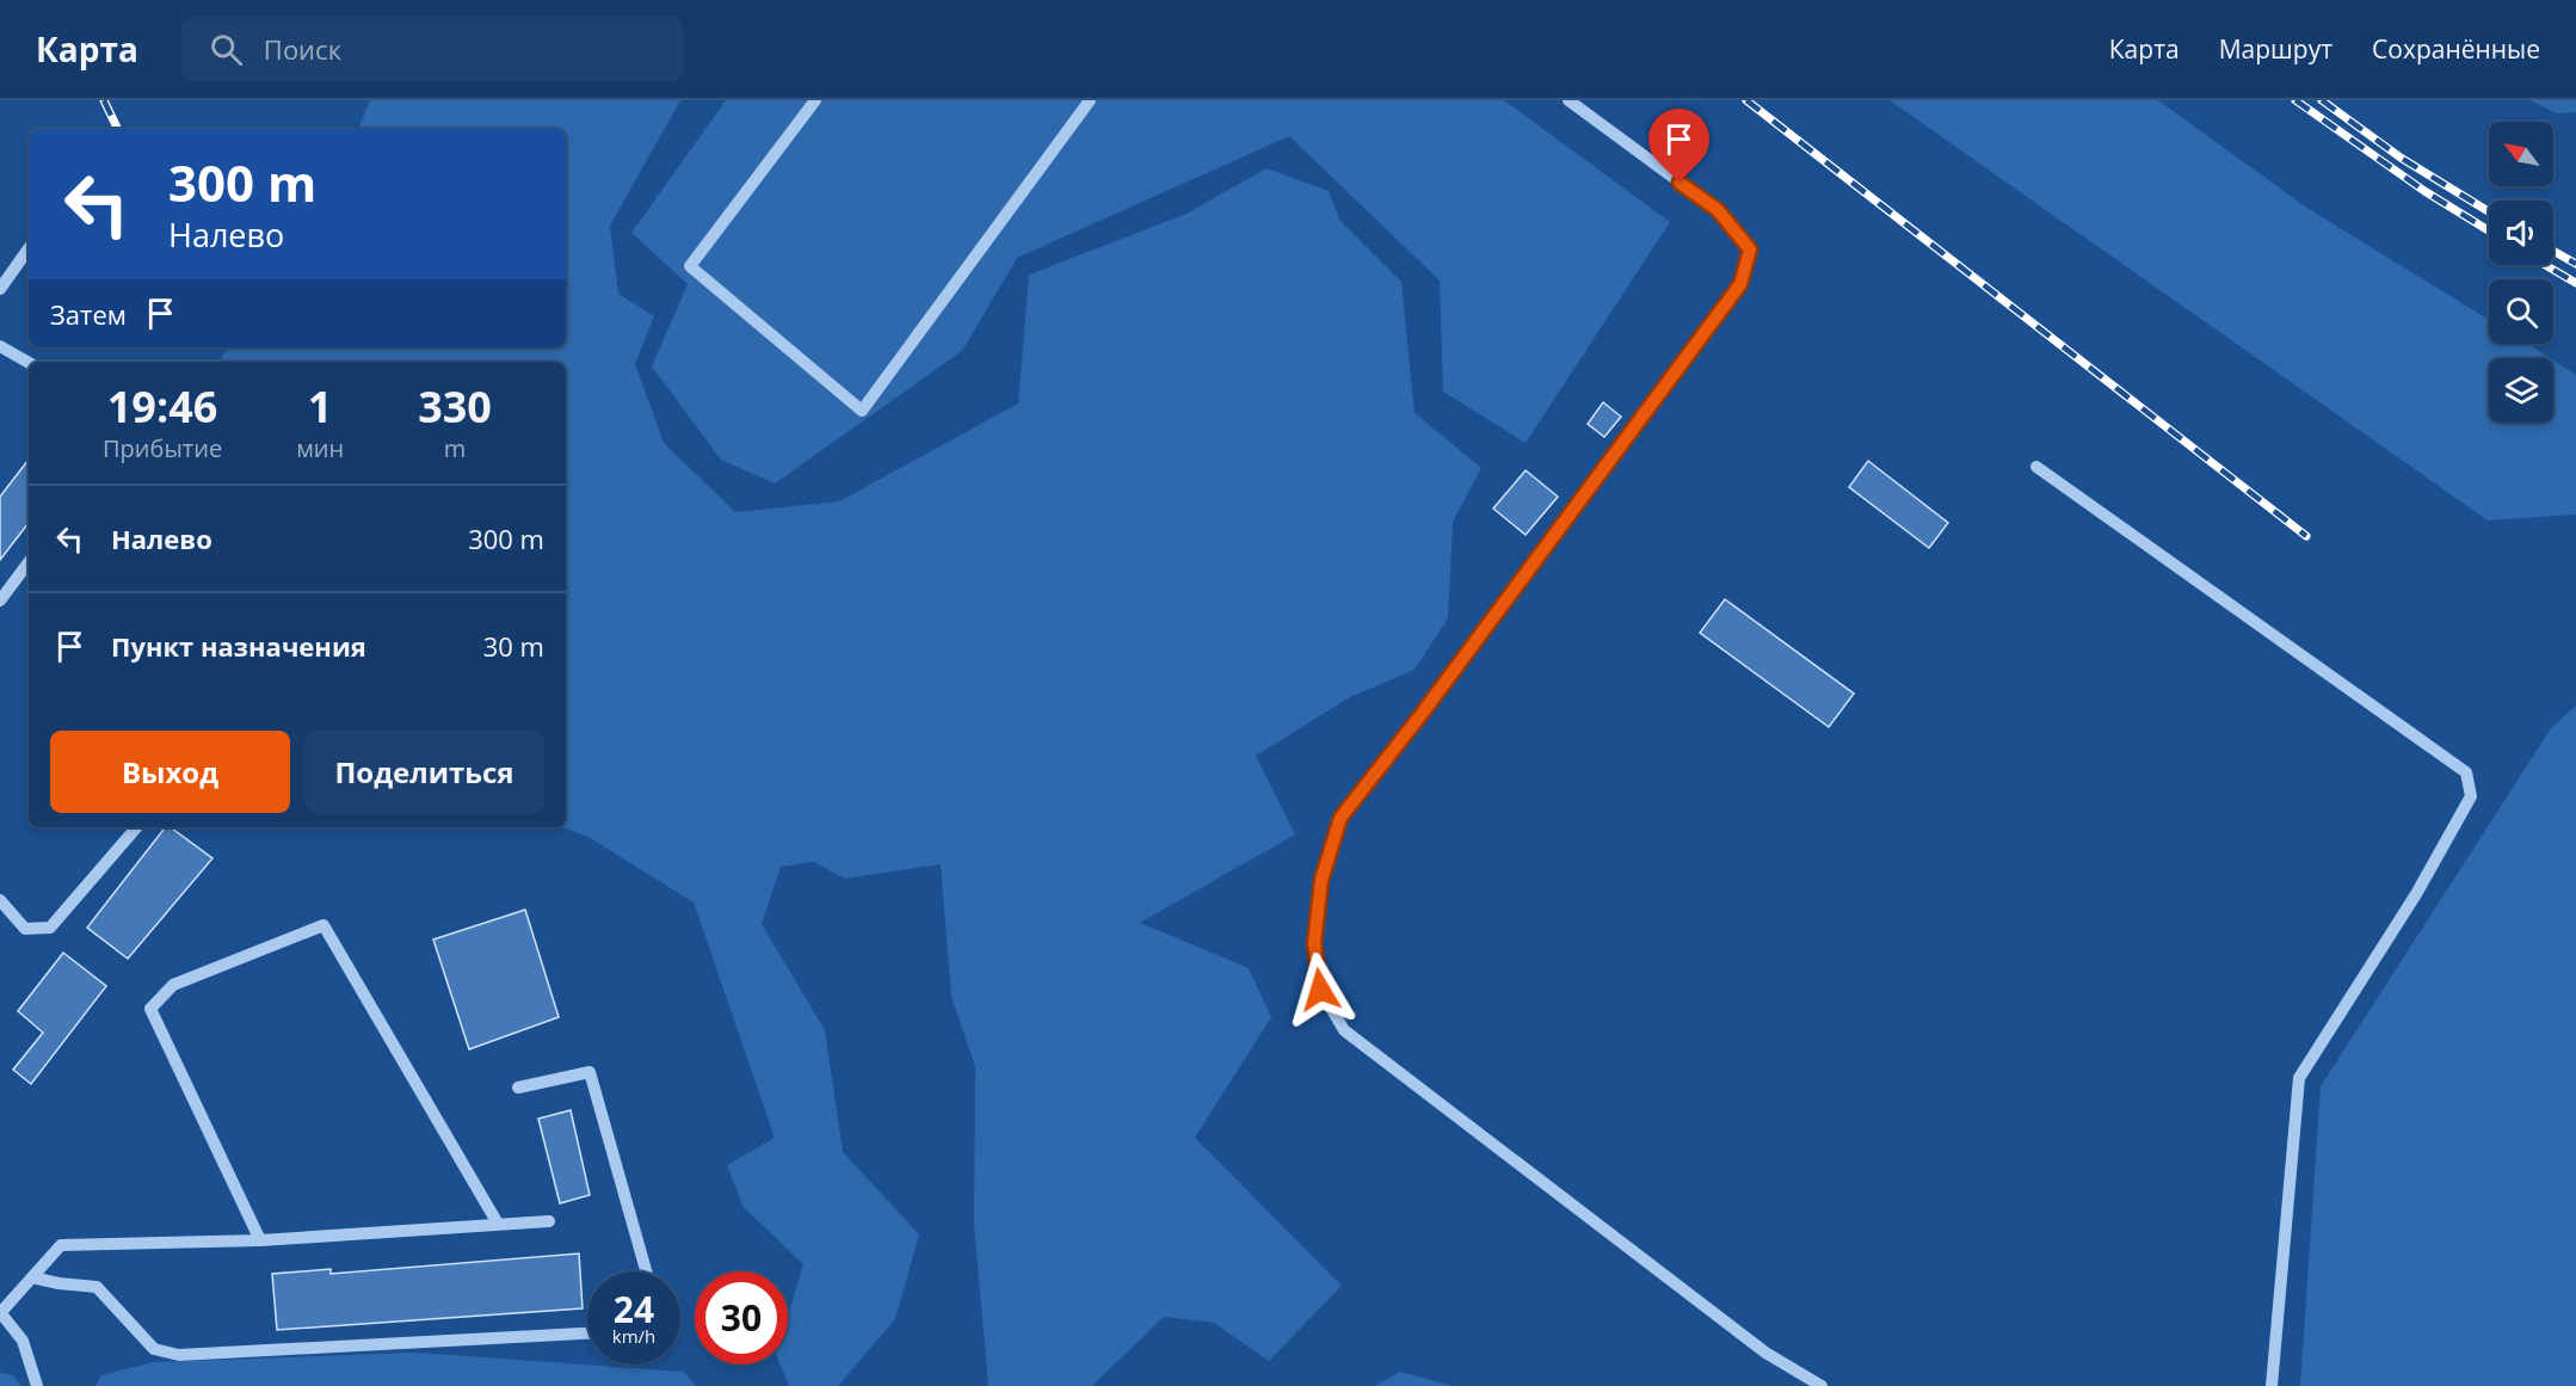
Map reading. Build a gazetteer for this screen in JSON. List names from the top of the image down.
{
  "north": "top left",
  "page": {
    "header": "Карта",
    "search": "Поиск",
    "nav": ["Карта", "Маршрут", "Сохранённые"],
    "turn": ["300 m", "Налево"],
    "then": "Затем",
    "eta": [
      "19:46",
      "Прибытие",
      "1",
      "мин",
      "330",
      "m"
    ],
    "list": [
      {
        "name": "Налево",
        "value": "300 m"
      },
      {
        "name": "Пункт назначения",
        "value": "30 m"
      }
    ],
    "buttons": ["Выход", "Поделиться"],
    "speed": "24 km/h",
    "limit": "30"
  }
}
